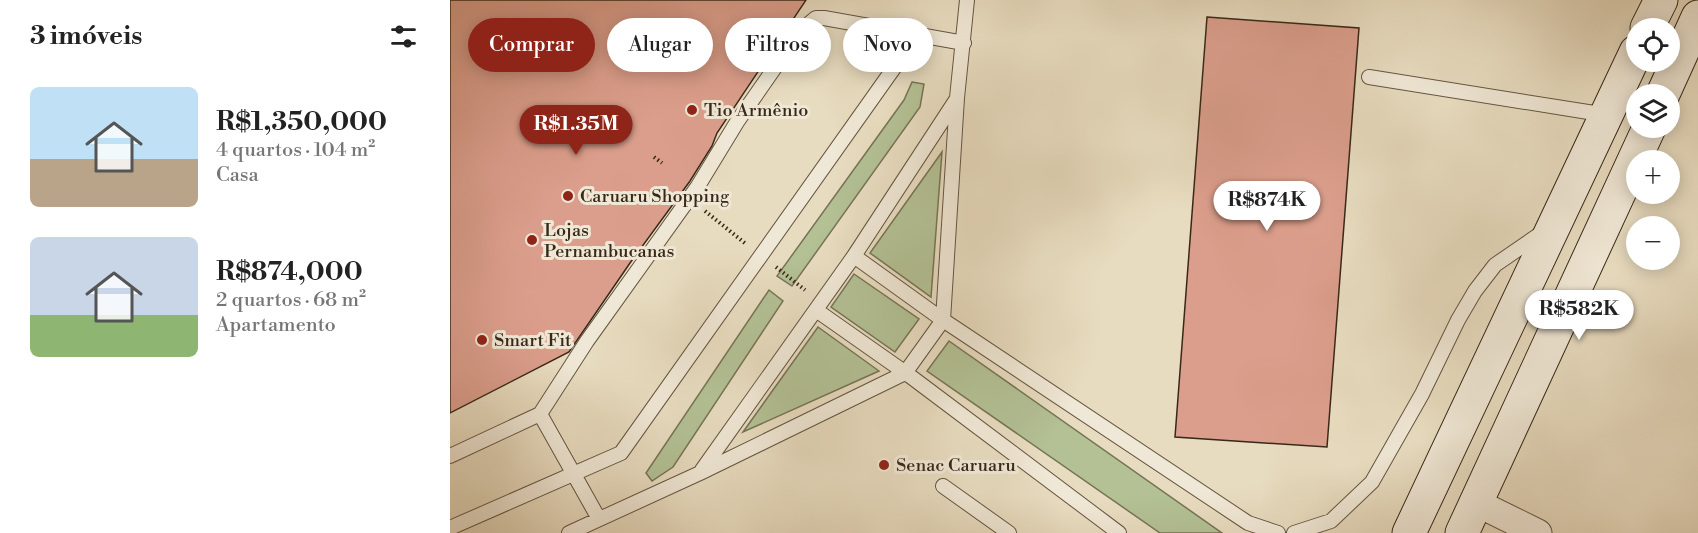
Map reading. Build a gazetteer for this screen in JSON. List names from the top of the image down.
{
  "places": [
    "Tio Armênio",
    "Caruaru Shopping",
    "Lojas Pernambucanas",
    "Smart Fit",
    "Senac Caruaru"
  ],
  "page": {
    "heading": "3 imóveis",
    "map_buttons": ["+", "−"],
    "chip": [
      "Comprar",
      "Alugar",
      "Filtros",
      "Novo"
    ],
    "list": [
      {
        "name": "R$1,350,000",
        "note": "4 quartos · 104 m² · Casa"
      },
      {
        "name": "R$874,000",
        "note": "2 quartos · 68 m² · Apartamento"
      }
    ],
    "price": ["R$1.35M", "R$874K", "R$582K"]
  }
}
